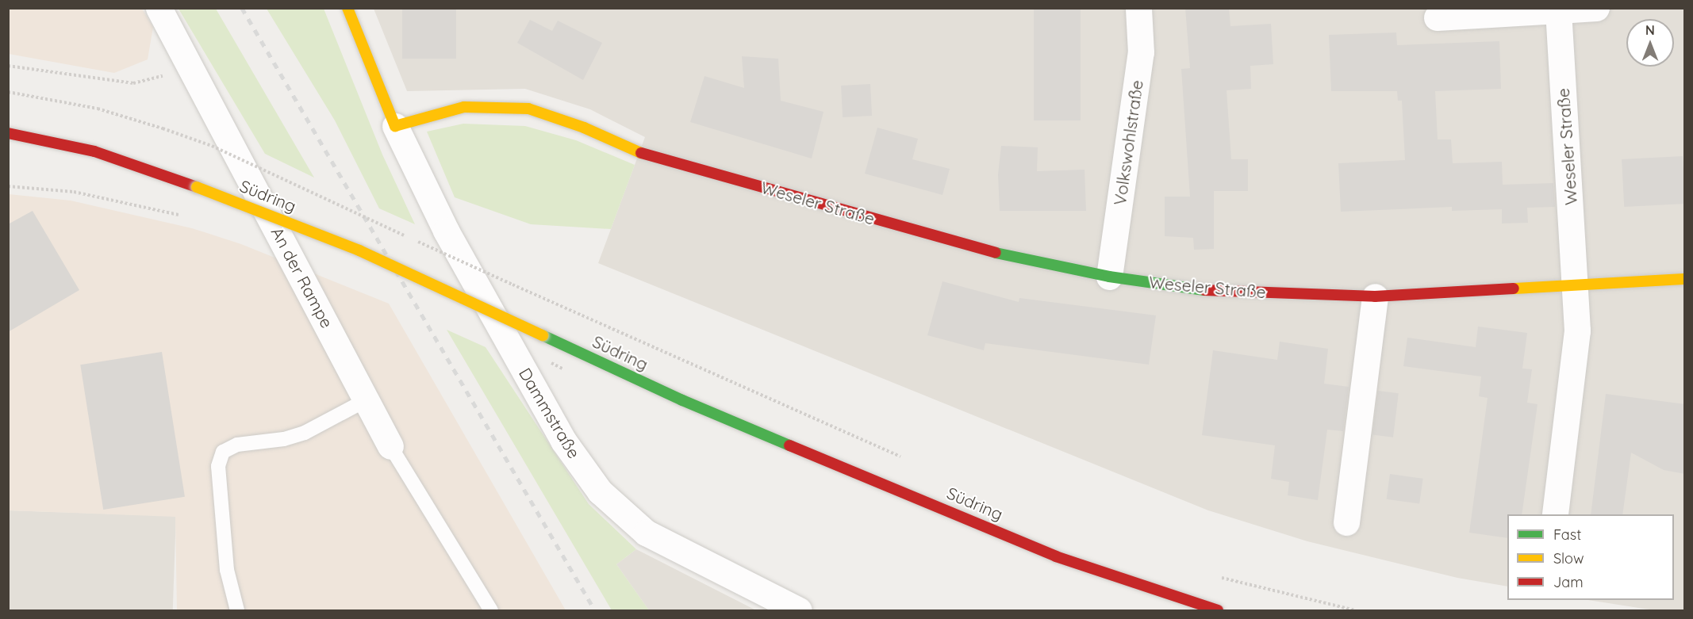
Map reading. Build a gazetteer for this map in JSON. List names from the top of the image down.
{
  "streets": {
    "street": [
      "Volkswohlstraße",
      "Weseler Straße",
      "Südring",
      "An der Rampe",
      "Dammstraße"
    ]
  },
  "crossings": [
    ["Volkswohlstraße", "Weseler Straße"],
    ["Weseler Straße", "Dammstraße"]
  ],
  "legend": ["Fast", "Slow", "Jam"],
  "north": "top"
}
